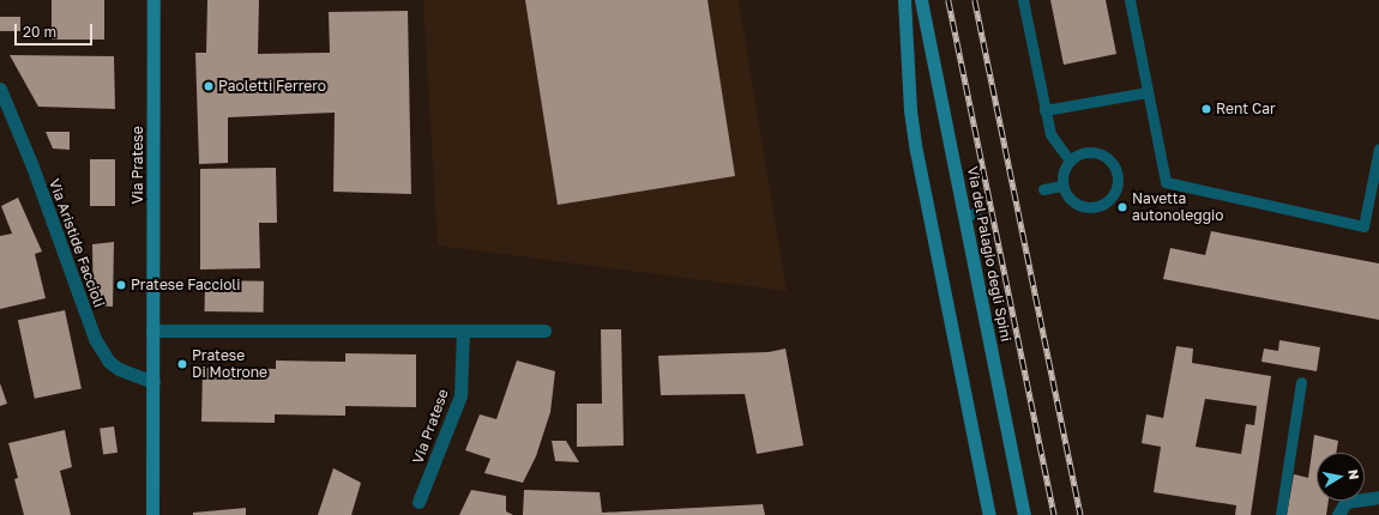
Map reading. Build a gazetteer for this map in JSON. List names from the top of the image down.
{
  "streets": {
    "main road": ["Via Pratese", "Via del Palagio degli Spini"],
    "street": ["Via Aristide Faccioli"]
  },
  "crossings": [
    ["Via Pratese", "Via Aristide Faccioli"]
  ],
  "places": [
    "Paoletti Ferrero",
    "Rent Car",
    "Navetta autonoleggio",
    "Pratese Faccioli",
    "Pratese Di Motrone"
  ],
  "scale_bar": "20 m",
  "north": "right"
}
